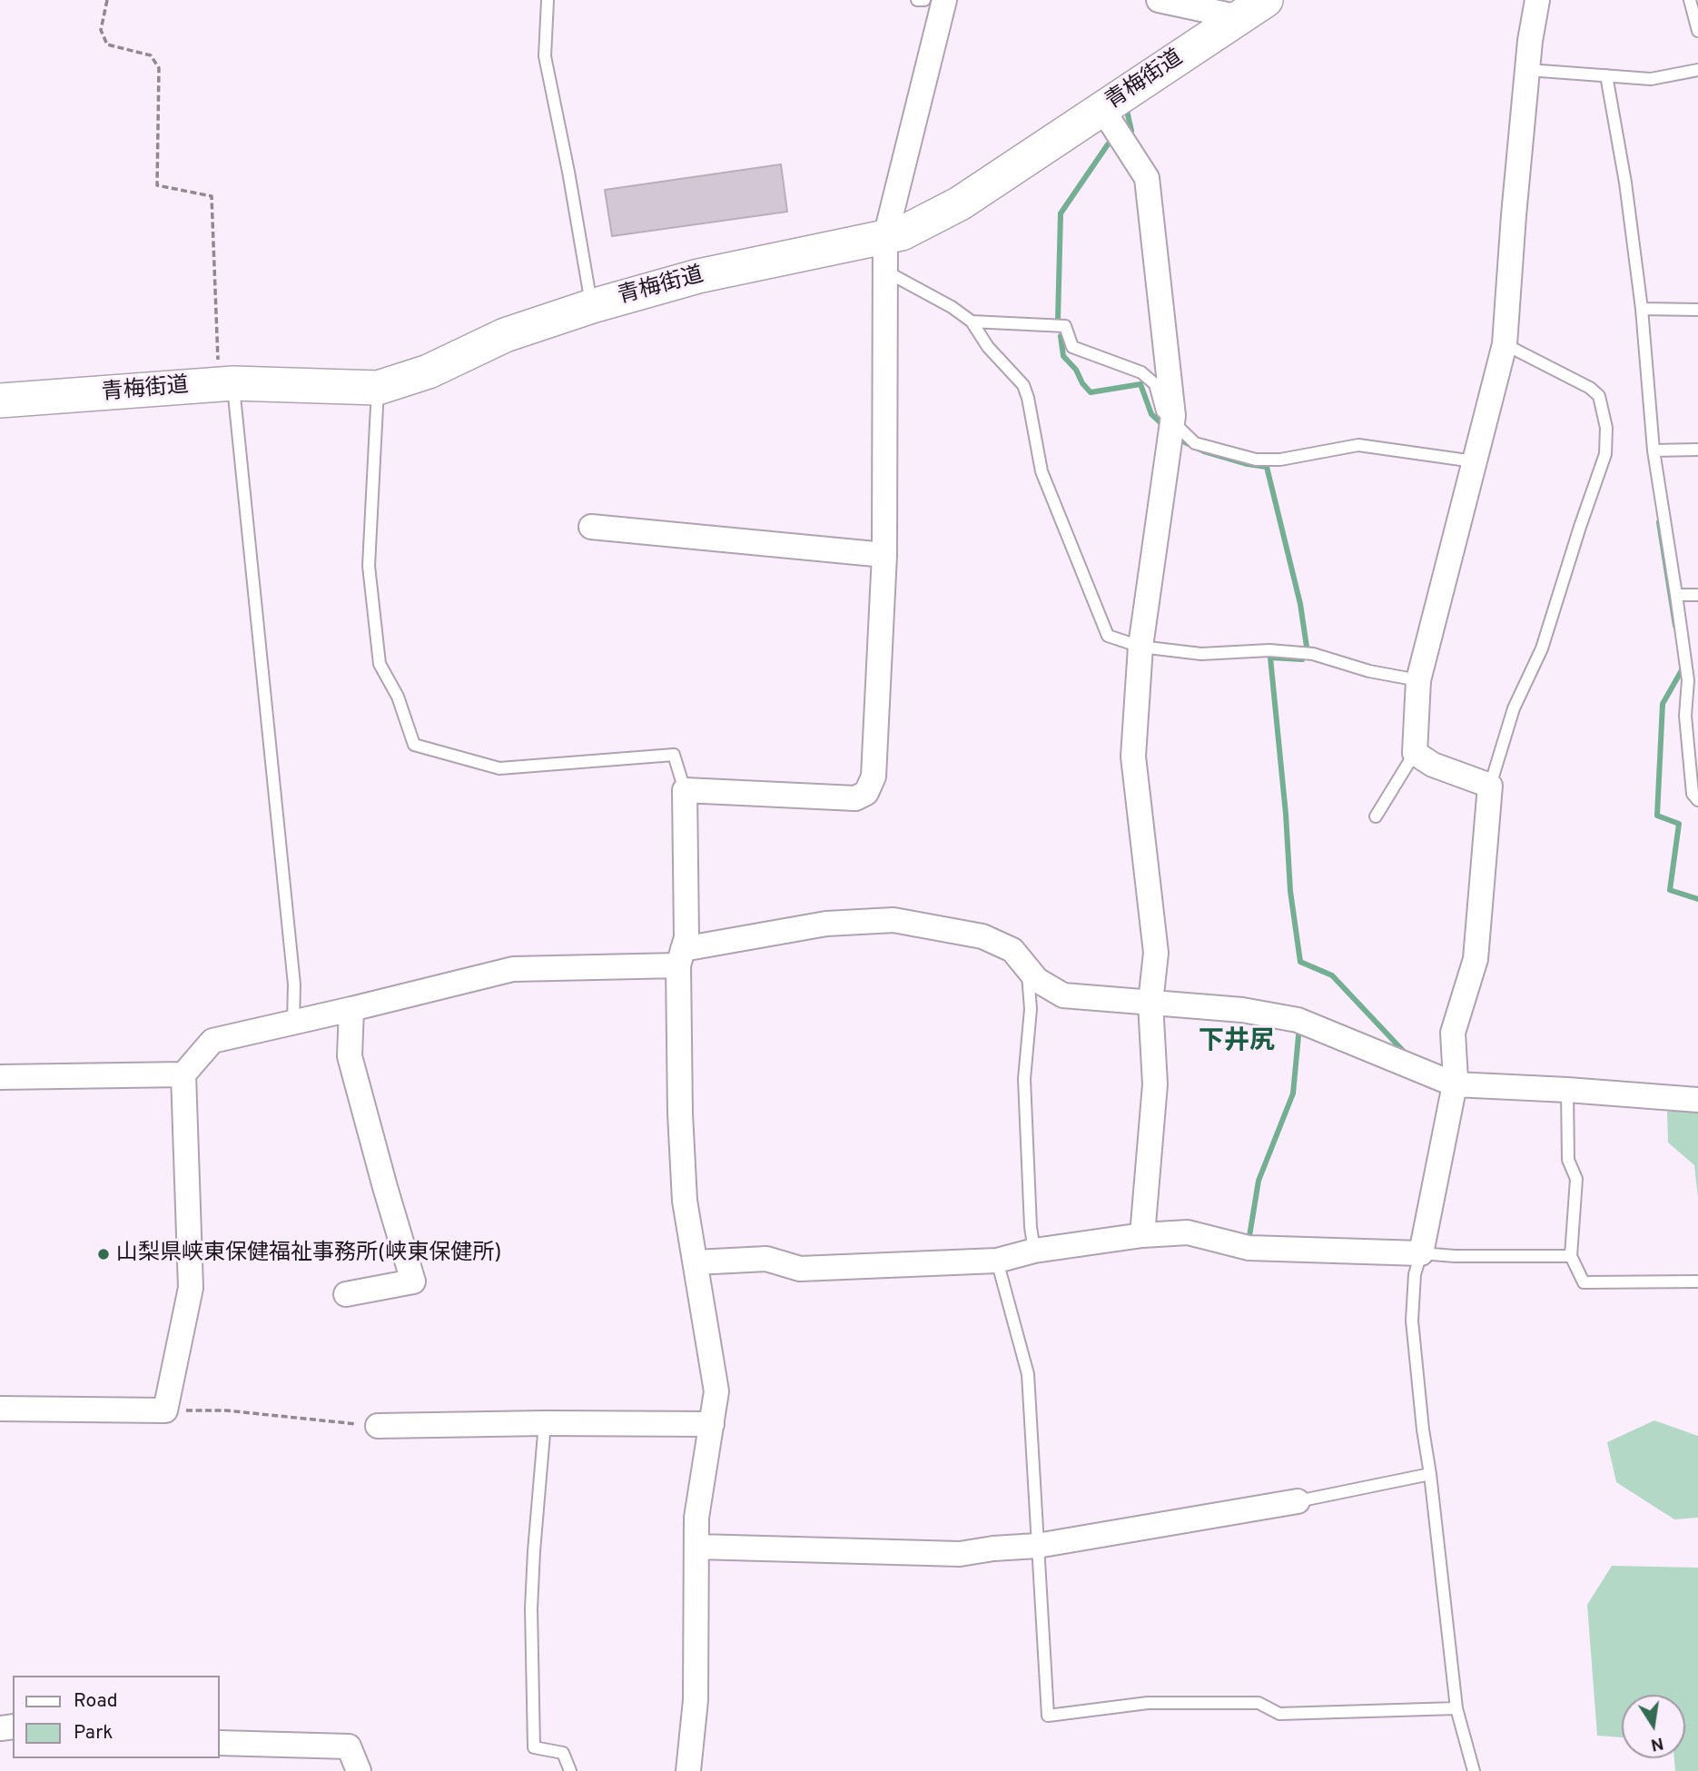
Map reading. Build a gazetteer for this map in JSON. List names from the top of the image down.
{
  "streets": {
    "main road": ["青梅街道"]
  },
  "districts": ["下井尻"],
  "places": ["山梨県峡東保健福祉事務所(峡東保健所)"],
  "legend": ["Road", "Park"],
  "north": "bottom"
}
